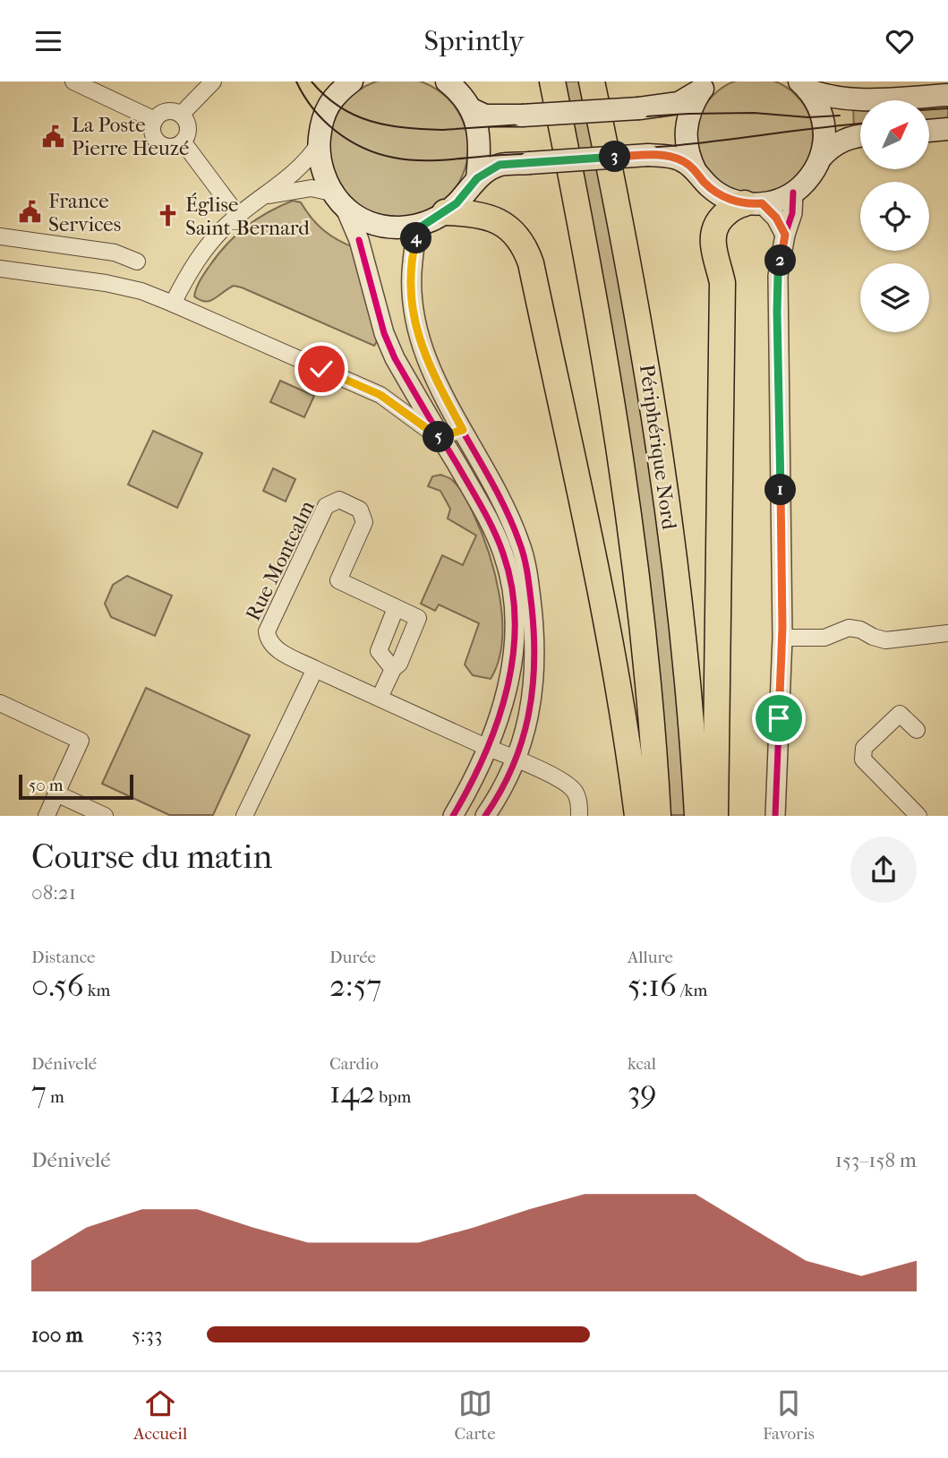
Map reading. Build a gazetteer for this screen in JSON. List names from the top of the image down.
{
  "streets": {
    "highway": ["Périphérique Nord"],
    "street": ["Rue Montcalm"]
  },
  "places": {
    "public building": ["La Poste Pierre Heuzé", "France Services"],
    "church": ["Église Saint-Bernard"]
  },
  "scale_bar": "50 m",
  "north": "top right",
  "page": {
    "header": "Sprintly",
    "pins": [
      "3",
      "4",
      "2",
      "5",
      "1"
    ],
    "scale": "50 m",
    "heading": ["Course du matin", "08:21"],
    "stats": [
      ["Distance", "0.56 km"],
      ["Durée", "2:57"],
      ["Allure", "5:16 /km"],
      ["Dénivelé", "7 m"],
      ["Cardio", "142 bpm"],
      ["kcal", "39"]
    ],
    "chart": ["Dénivelé", "153–158 m"],
    "list": [
      {
        "name": "100 m",
        "note": "5:33"
      }
    ],
    "tabs": ["Accueil", "Carte", "Favoris"]
  }
}
